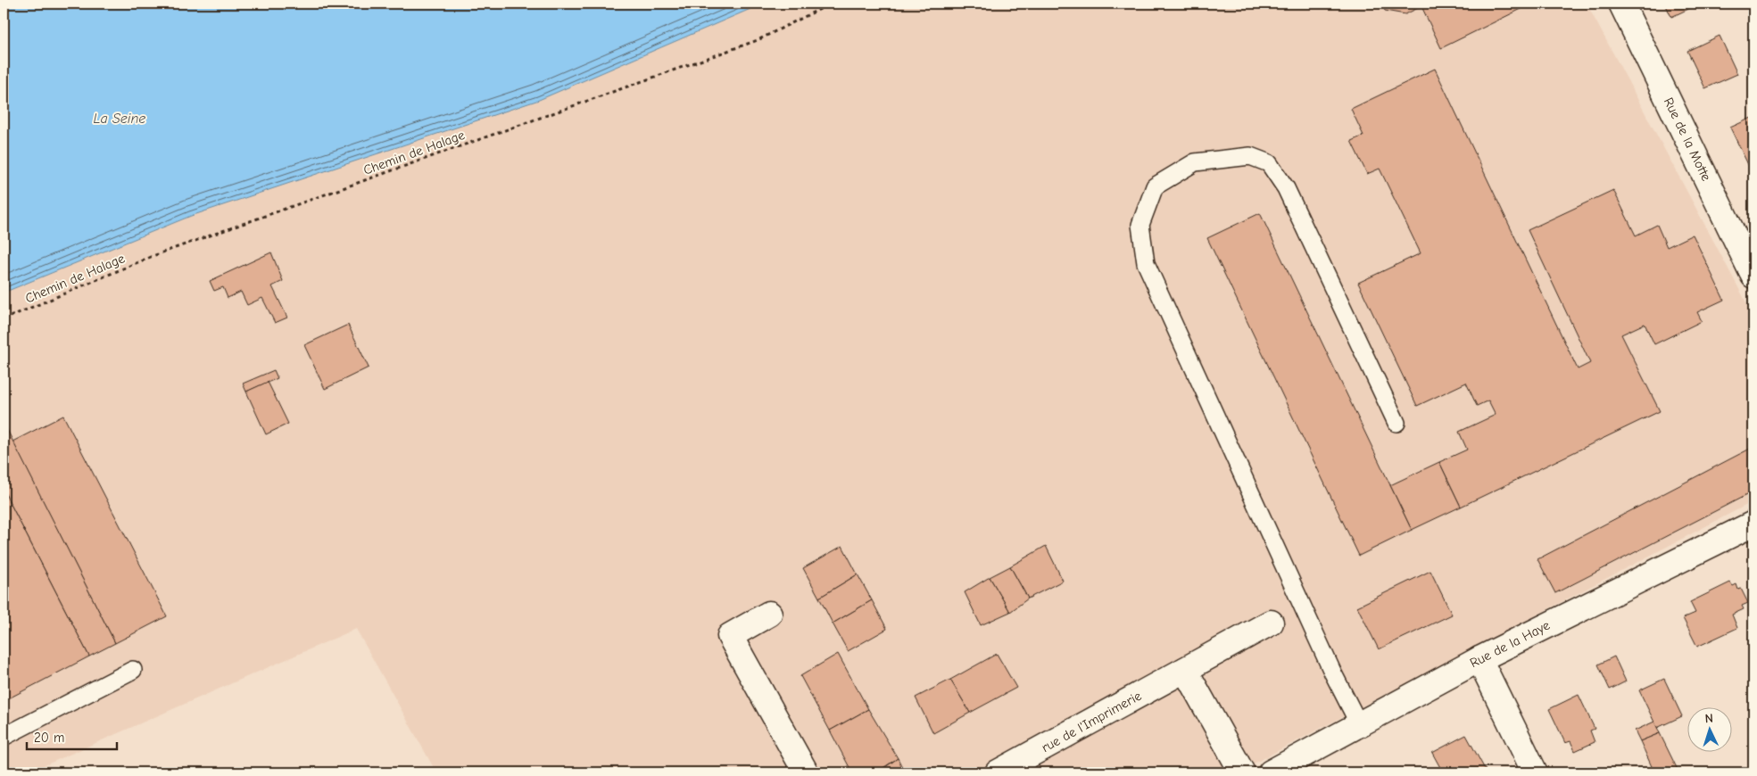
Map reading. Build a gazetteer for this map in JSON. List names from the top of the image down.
{
  "streets": {
    "street": ["Rue de la Motte", "Rue de la Haye", "rue de l'Imprimerie"],
    "path": ["Chemin de Halage"]
  },
  "water": ["La Seine"],
  "scale_bar": "20 m",
  "north": "top"
}
